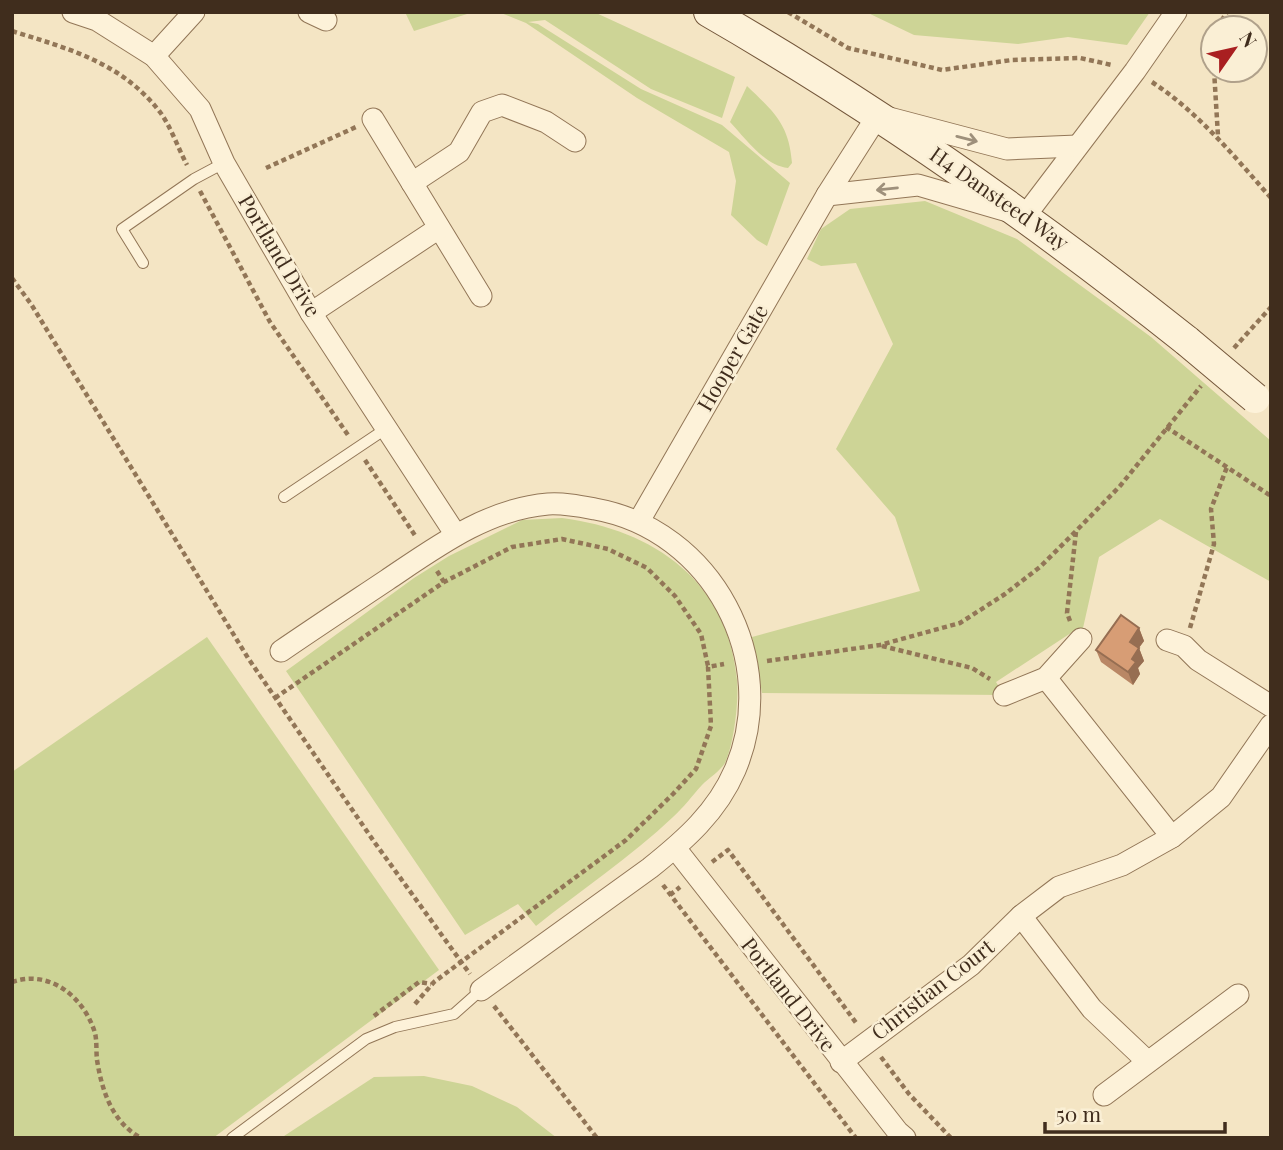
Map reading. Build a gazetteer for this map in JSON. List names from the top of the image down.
{
  "streets": {
    "street": [
      "H4 Dansteed Way",
      "Portland Drive",
      "Hooper Gate",
      "Christian Court"
    ]
  },
  "crossings": [
    ["H4 Dansteed Way", "Hooper Gate"],
    ["Portland Drive", "Christian Court"]
  ],
  "scale_bar": "50 m",
  "north": "top right"
}
